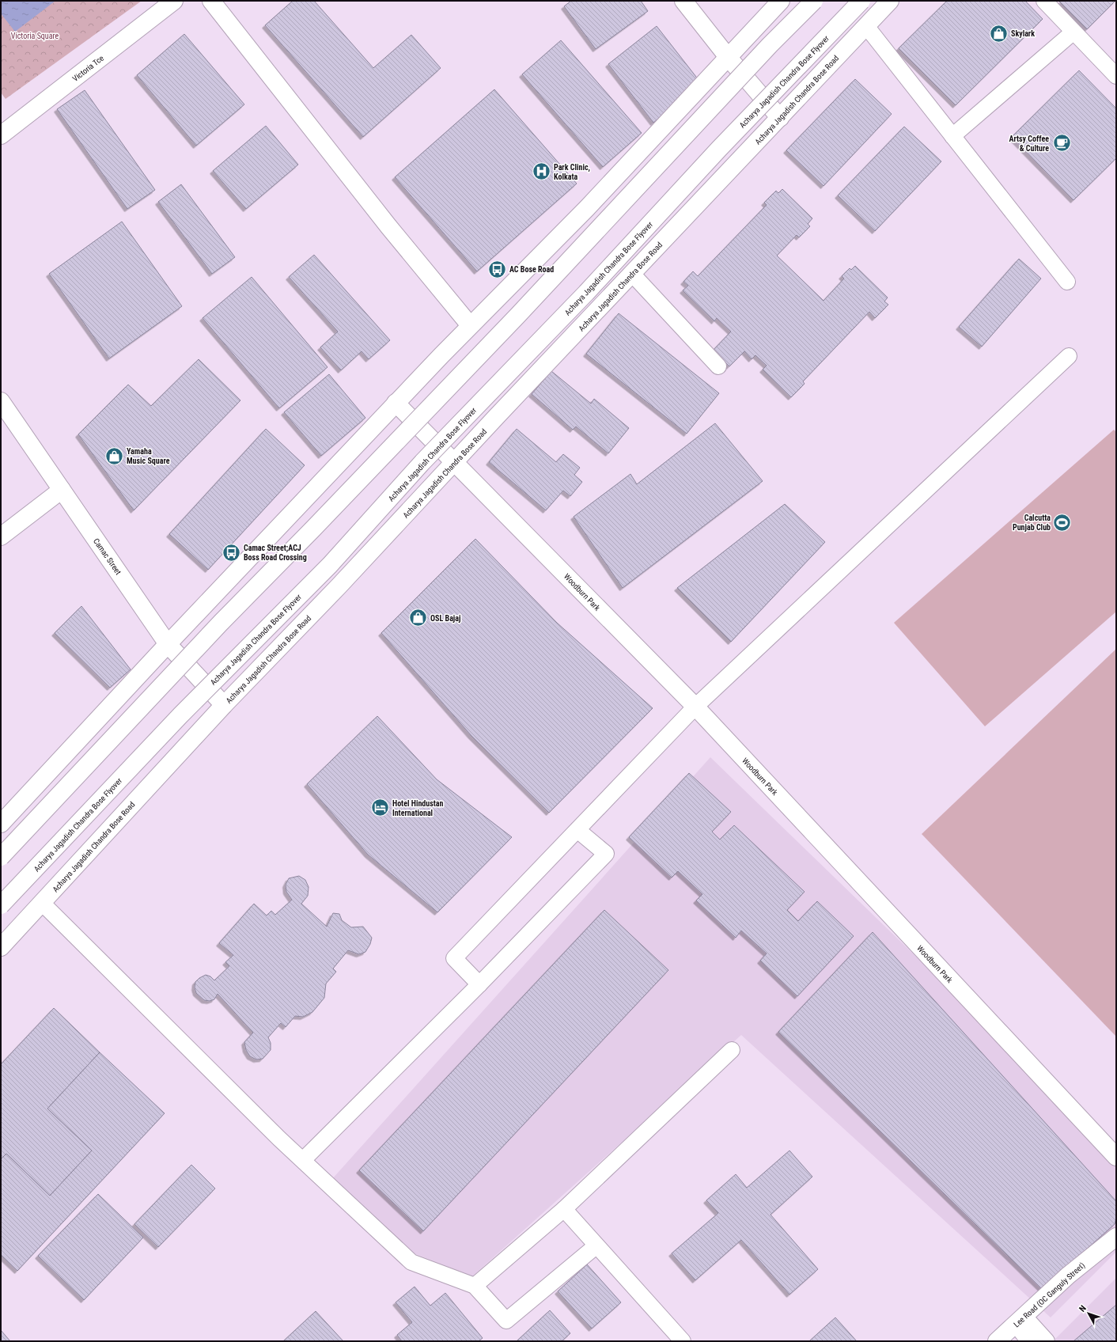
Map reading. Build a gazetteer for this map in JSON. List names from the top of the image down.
{
  "streets": {
    "main road": [
      "Victoria Tce",
      "Acharya Jagadish Chandra Bose Flyover",
      "Acharya Jagadish Chandra Bose Road",
      "Camac Street",
      "Woodburn Park",
      "Lee Road (OC Ganguly Street)"
    ]
  },
  "crossings": [
    ["Acharya Jagadish Chandra Bose Road", "Camac Street"],
    ["Acharya Jagadish Chandra Bose Road", "Woodburn Park"]
  ],
  "parks": ["Victoria Square"],
  "places": {
    "shop": ["Skylark", "Yamaha Music Square", "OSL Bajaj"],
    "cafe": ["Artsy Coffee & Culture"],
    "hospital": ["Park Clinic, Kolkata"],
    "bus stop": ["AC Bose Road", "Camac Street;ACJ Boss Road Crossing"],
    "sports": ["Calcutta Punjab Club"],
    "hotel": ["Hotel Hindustan International"]
  },
  "north": "top left"
}
